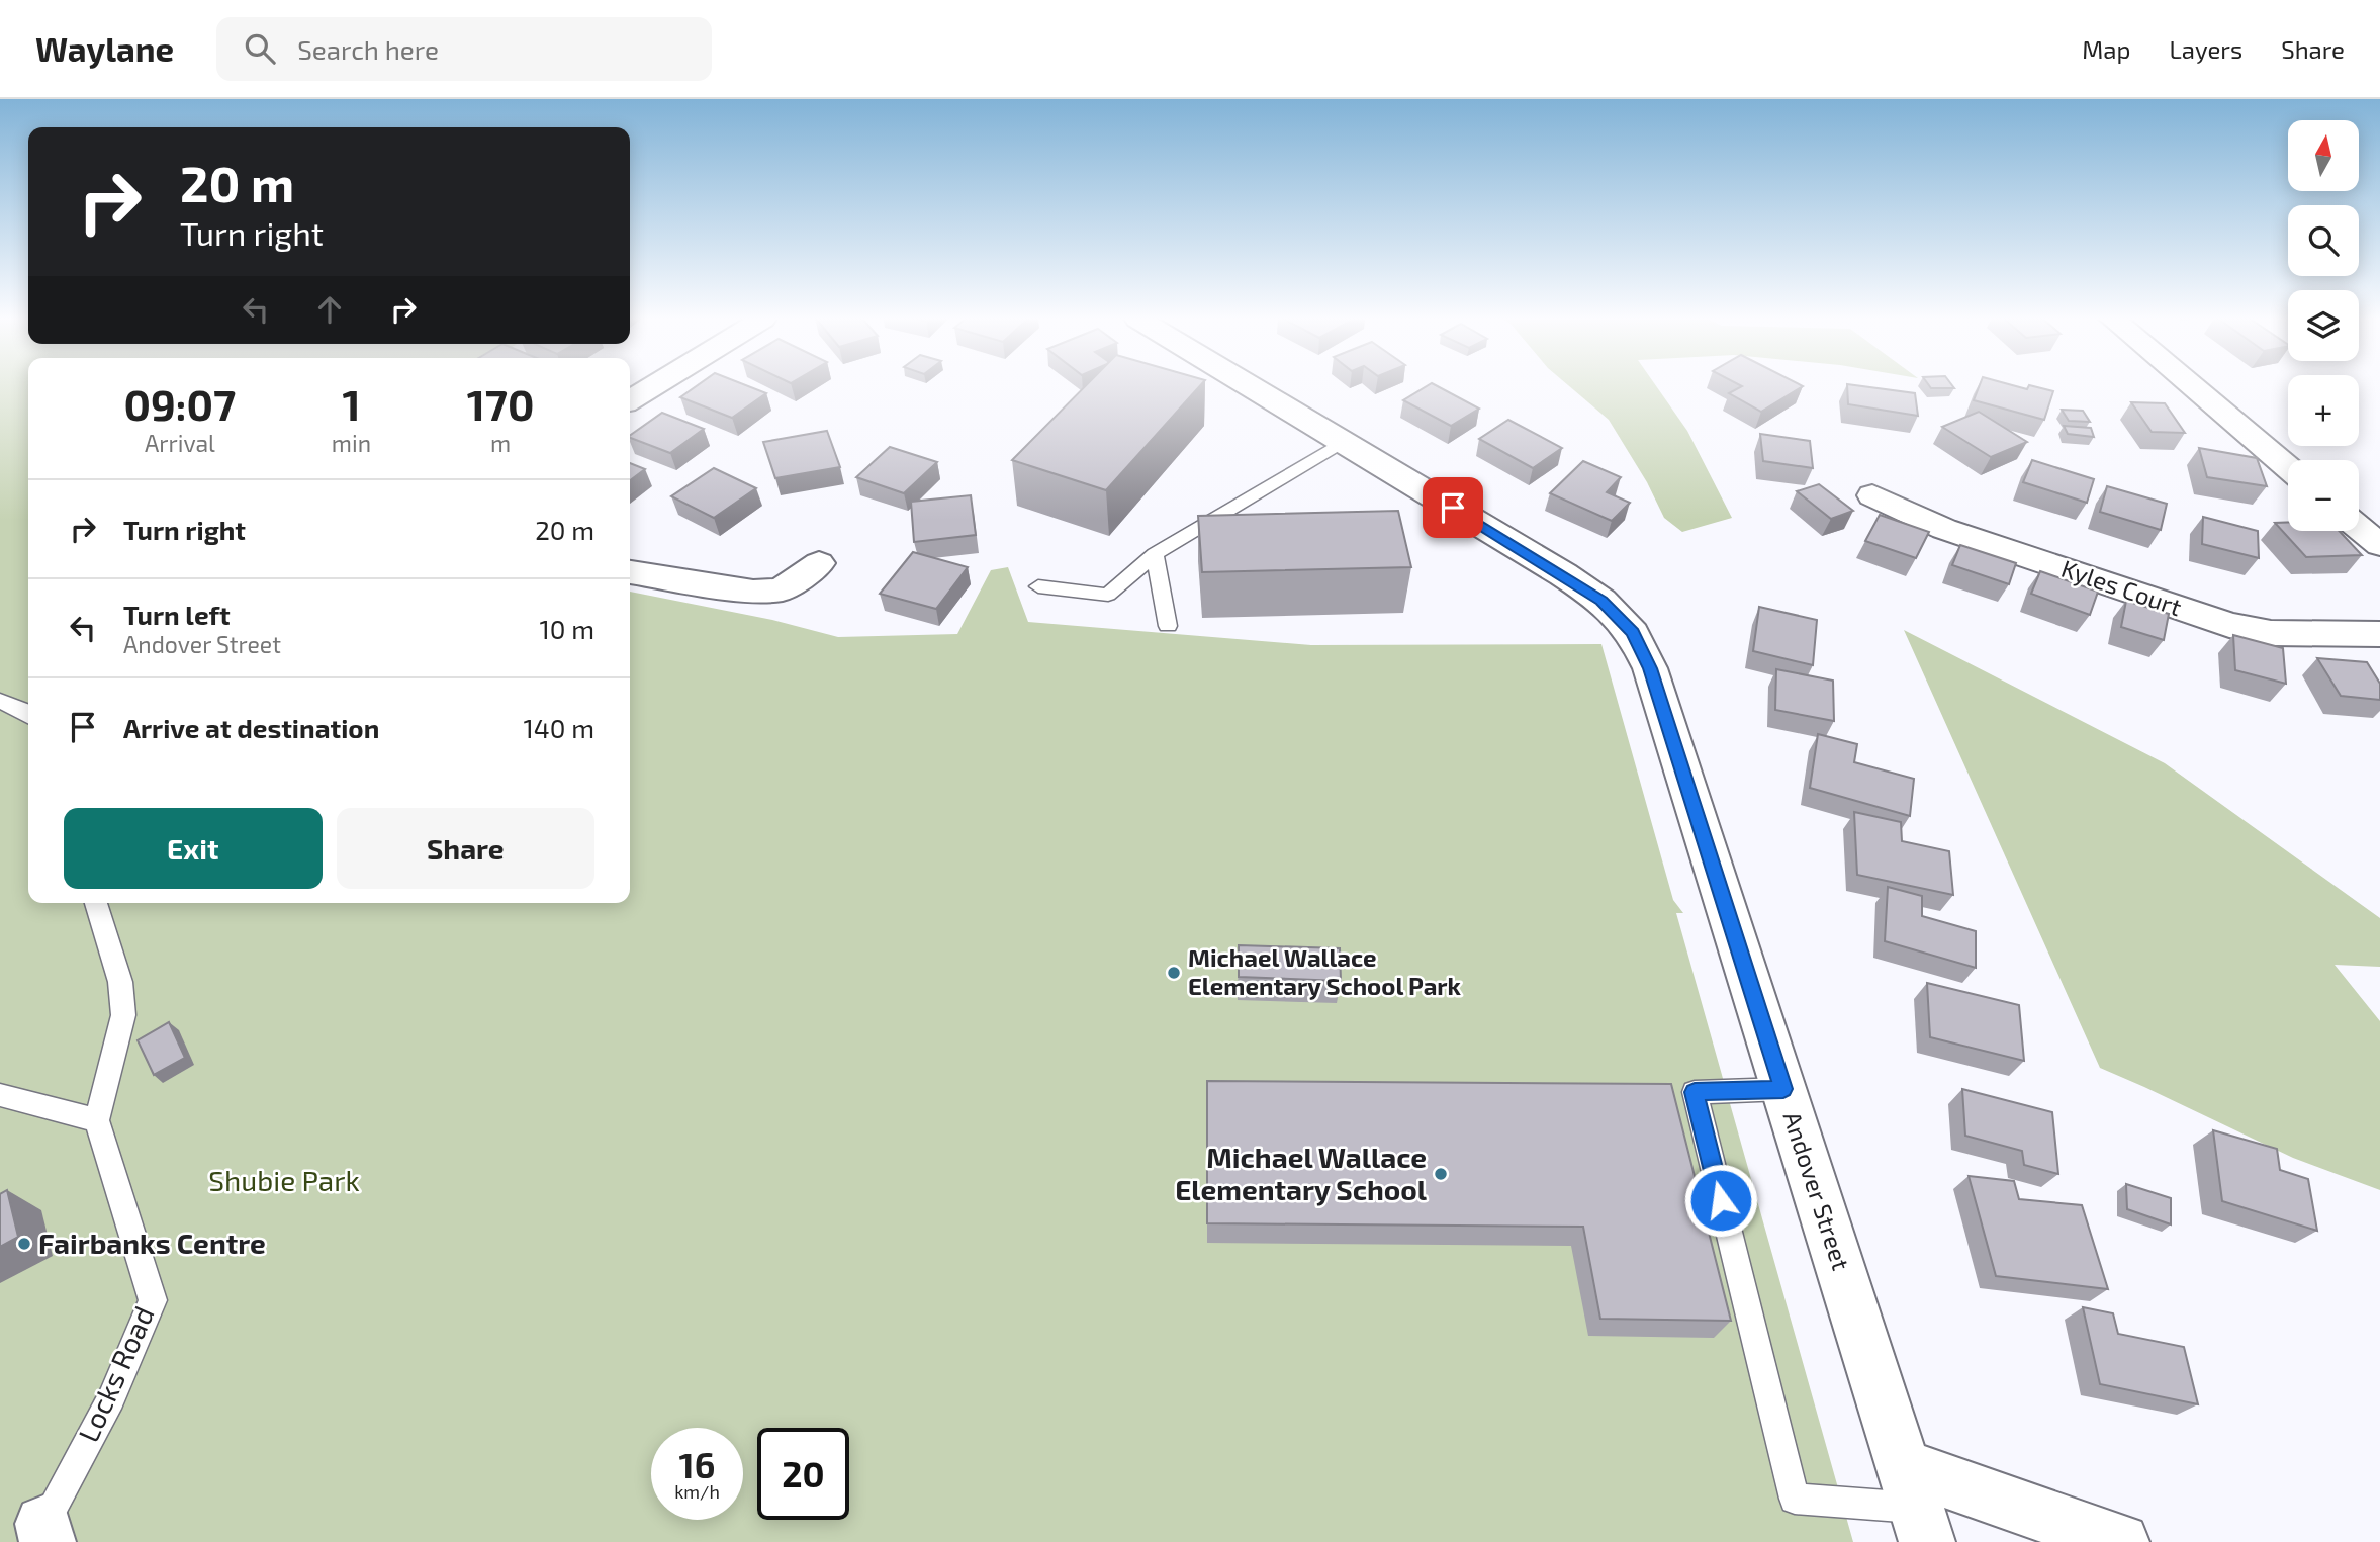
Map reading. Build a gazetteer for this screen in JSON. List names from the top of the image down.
{
  "streets": {
    "street": ["Kyles Court", "Andover Street"],
    "lane": ["Locks Road"]
  },
  "parks": ["Shubie Park"],
  "places": ["Michael Wallace Elementary School Park", "Michael Wallace Elementary School", "Fairbanks Centre"],
  "north": "top",
  "page": {
    "header": "Waylane",
    "search": "Search here",
    "nav": ["Map", "Layers", "Share"],
    "map_buttons": ["+", "−"],
    "turn": ["20 m", "Turn right"],
    "eta": [
      "09:07",
      "Arrival",
      "1",
      "min",
      "170",
      "m"
    ],
    "list": [
      {
        "name": "Turn right",
        "value": "20 m"
      },
      {
        "name": "Turn left",
        "note": "Andover Street",
        "value": "10 m"
      },
      {
        "name": "Arrive at destination",
        "value": "140 m"
      }
    ],
    "buttons": ["Exit", "Share"],
    "speed": "16 km/h",
    "limit": "20"
  }
}
